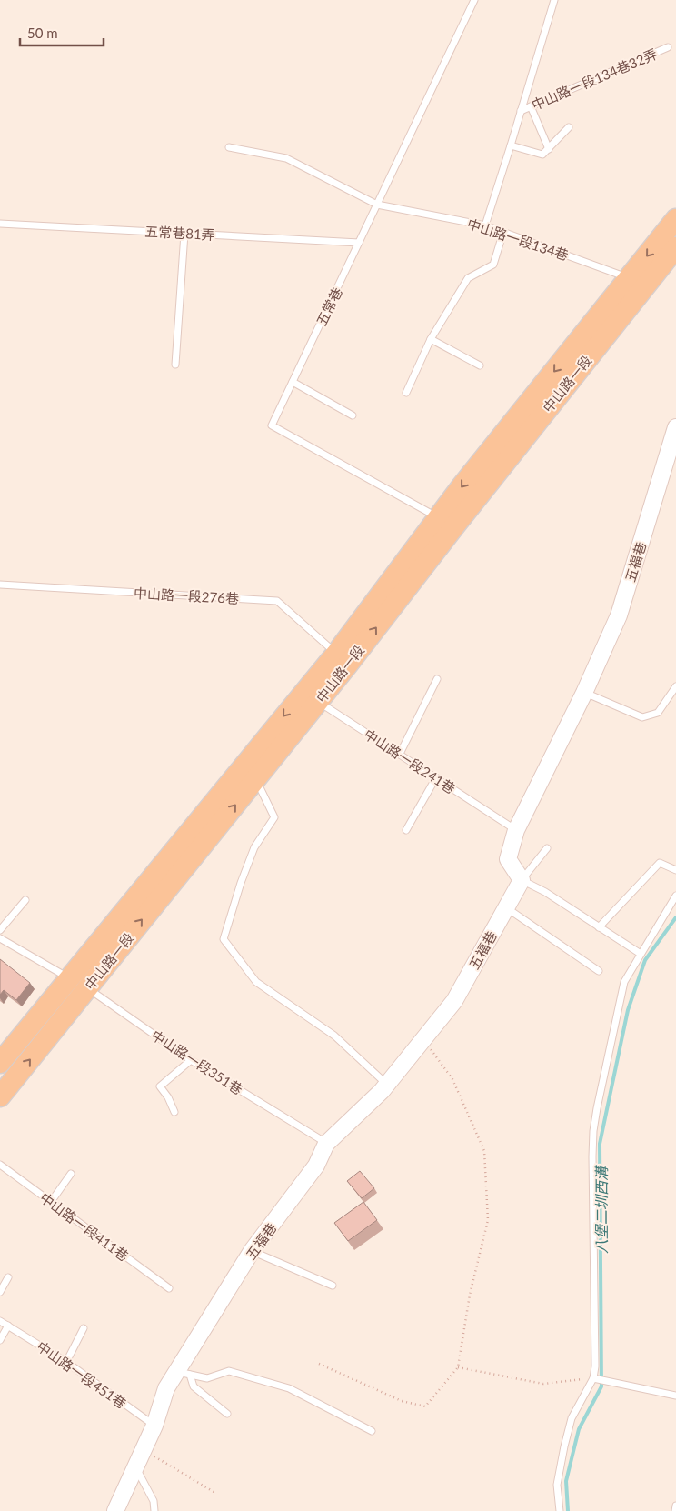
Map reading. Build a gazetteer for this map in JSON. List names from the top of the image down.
{
  "streets": {
    "main road": ["中山路一段"],
    "street": ["五福巷"],
    "lane": [
      "中山路一段134巷32弄",
      "五常巷81弄",
      "中山路一段134巷",
      "五常巷",
      "中山路一段276巷",
      "中山路一段241巷",
      "中山路一段351巷",
      "中山路一段411巷",
      "中山路一段451巷"
    ]
  },
  "crossings": [
    ["中山路一段134巷32弄", "中山路一段134巷"],
    ["五常巷81弄", "五常巷"],
    ["中山路一段134巷", "五常巷"],
    ["中山路一段134巷", "中山路一段"],
    ["五常巷", "中山路一段"],
    ["中山路一段", "中山路一段276巷"],
    ["中山路一段", "中山路一段241巷"],
    ["中山路一段", "中山路一段351巷"],
    ["五福巷", "中山路一段241巷"],
    ["五福巷", "中山路一段351巷"],
    ["五福巷", "中山路一段451巷"]
  ],
  "water": ["八堡二圳西溝"],
  "scale_bar": "50 m"
}
